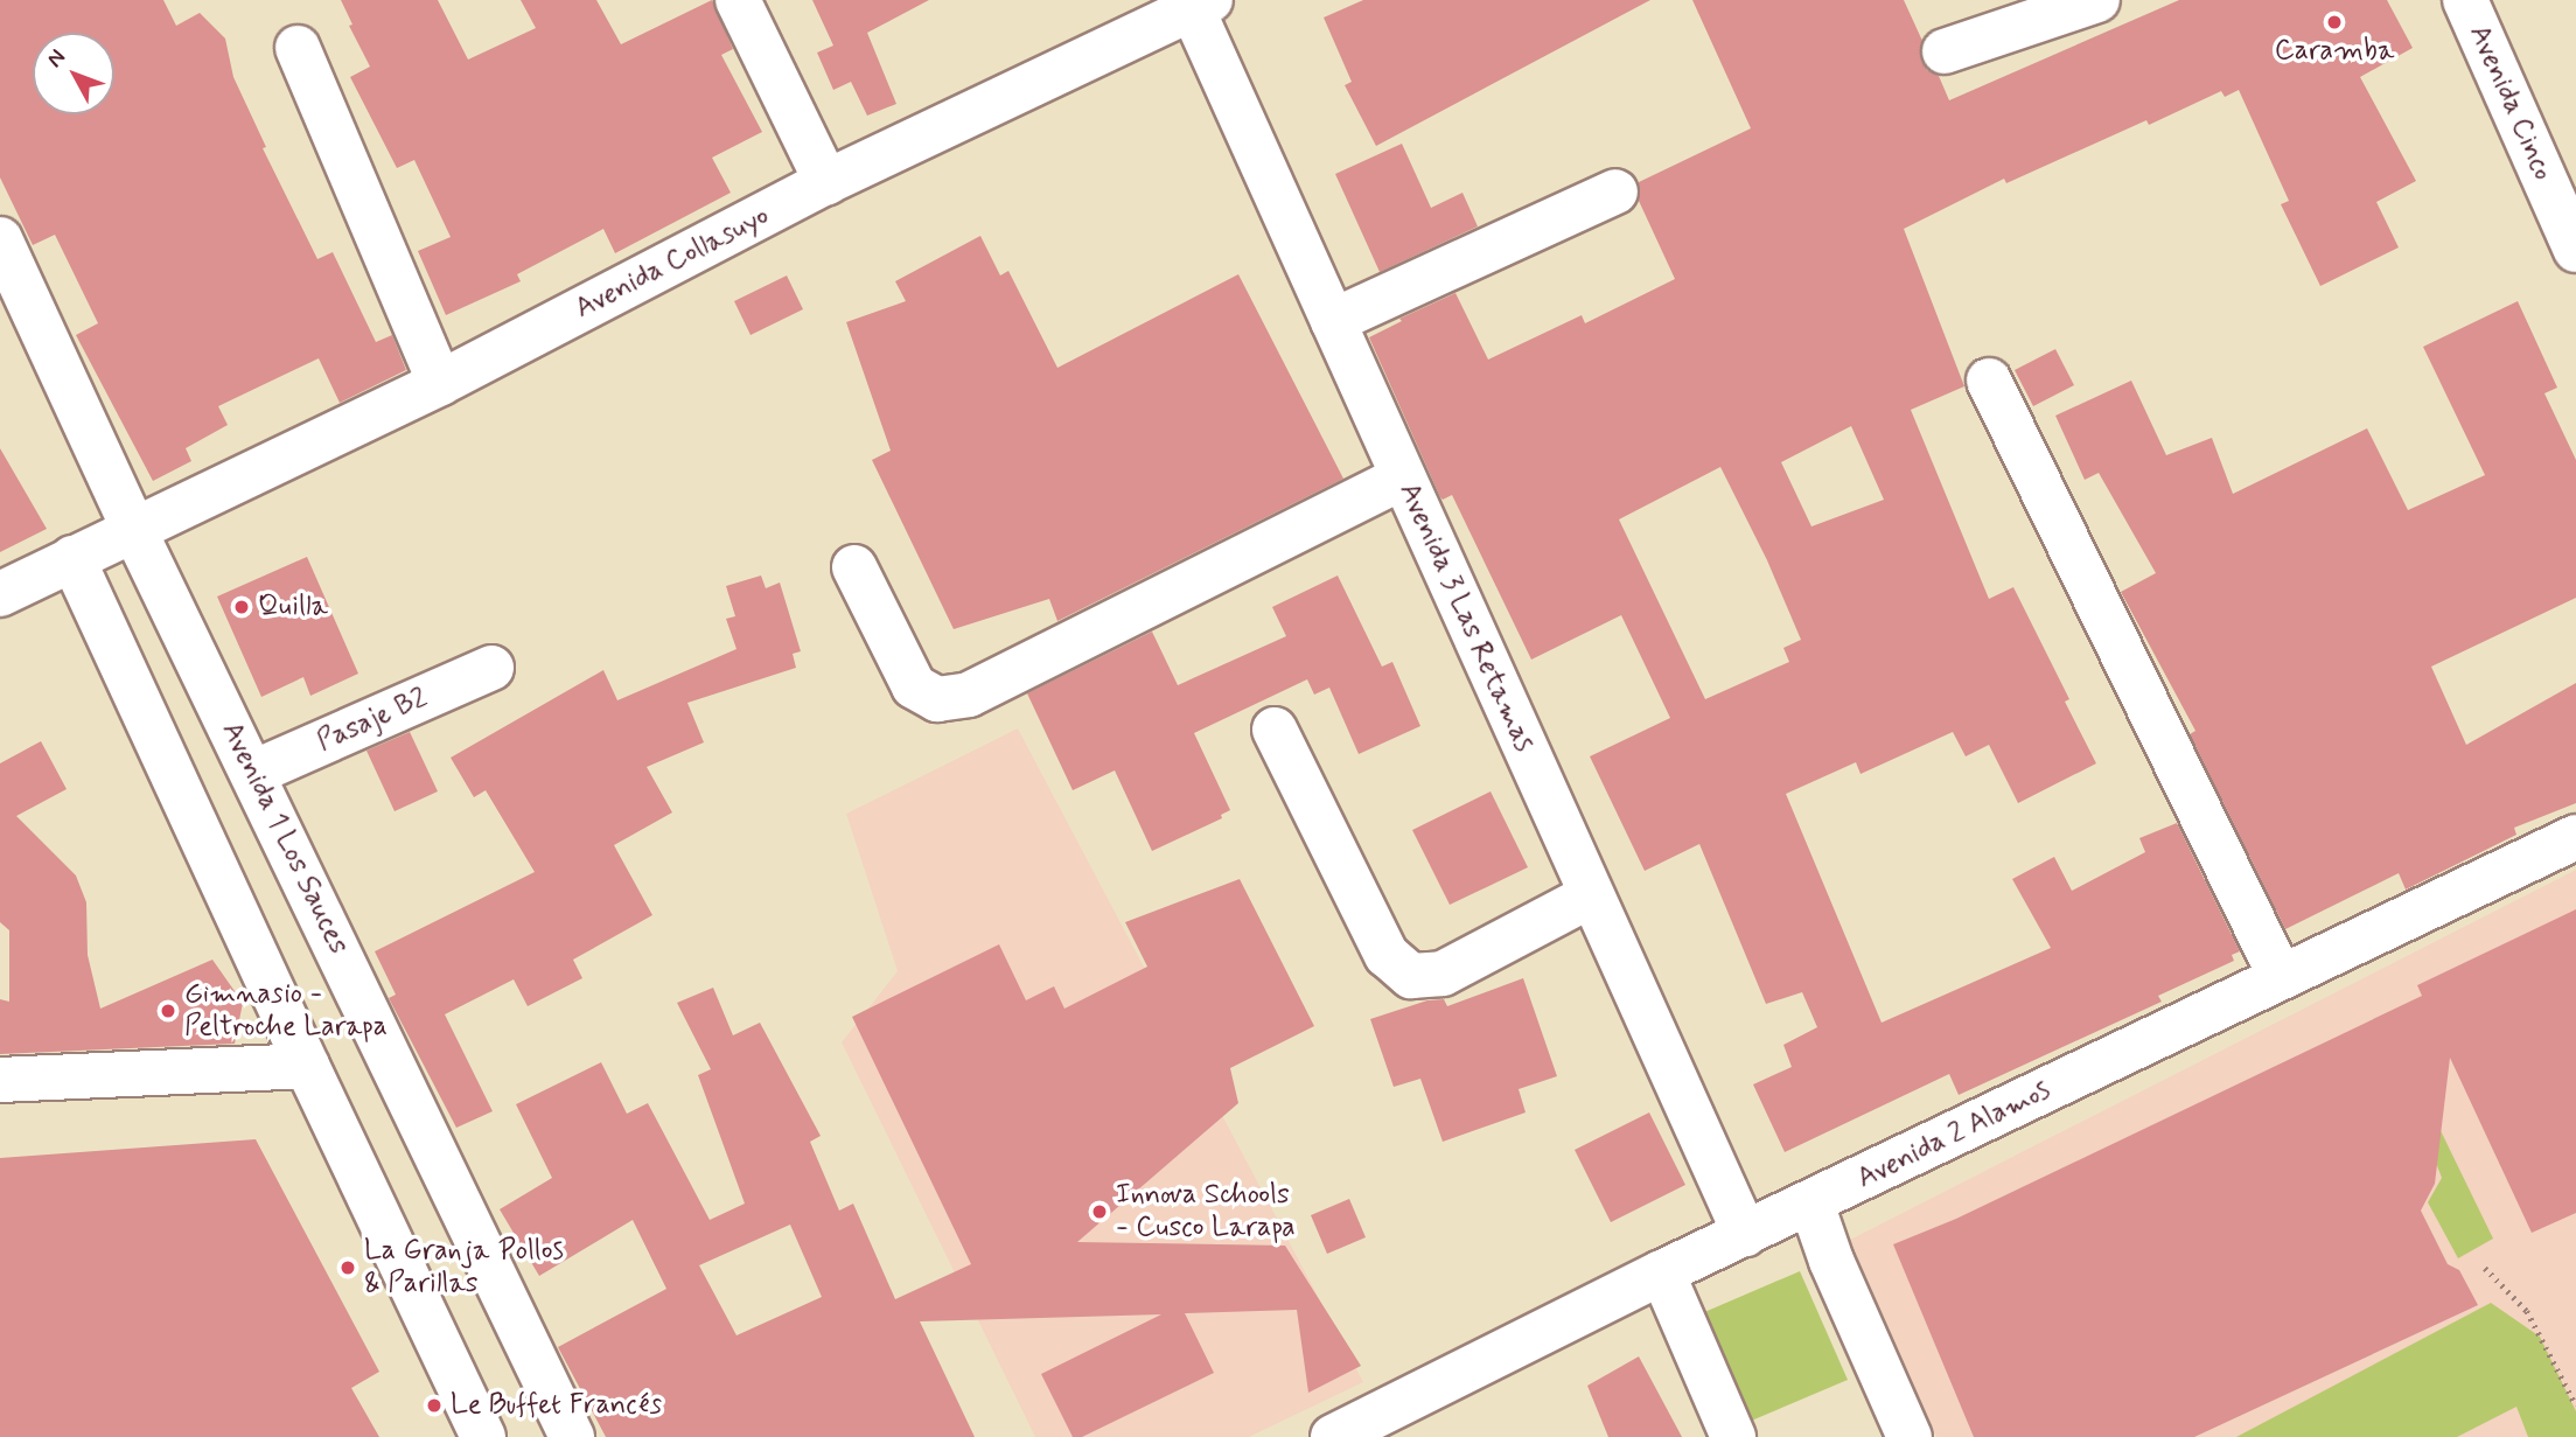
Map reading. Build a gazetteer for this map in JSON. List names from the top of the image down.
{
  "streets": {
    "street": [
      "Avenida Cinco",
      "Avenida Collasuyo",
      "Avenida 3 Las Retamas",
      "Pasaje B2",
      "Avenida 1 Los Sauces",
      "Avenida 2 Alamos"
    ]
  },
  "crossings": [
    ["Avenida Collasuyo", "Avenida 3 Las Retamas"],
    ["Avenida Collasuyo", "Avenida 1 Los Sauces"],
    ["Avenida 3 Las Retamas", "Avenida 2 Alamos"],
    ["Pasaje B2", "Avenida 1 Los Sauces"]
  ],
  "places": [
    "Caramba",
    "Quilla",
    "Gimnasio - Peltroche Larapa",
    "Innova Schools - Cusco Larapa",
    "La Granja Pollos & Parillas",
    "Le Buffet Francés"
  ],
  "north": "top left"
}
